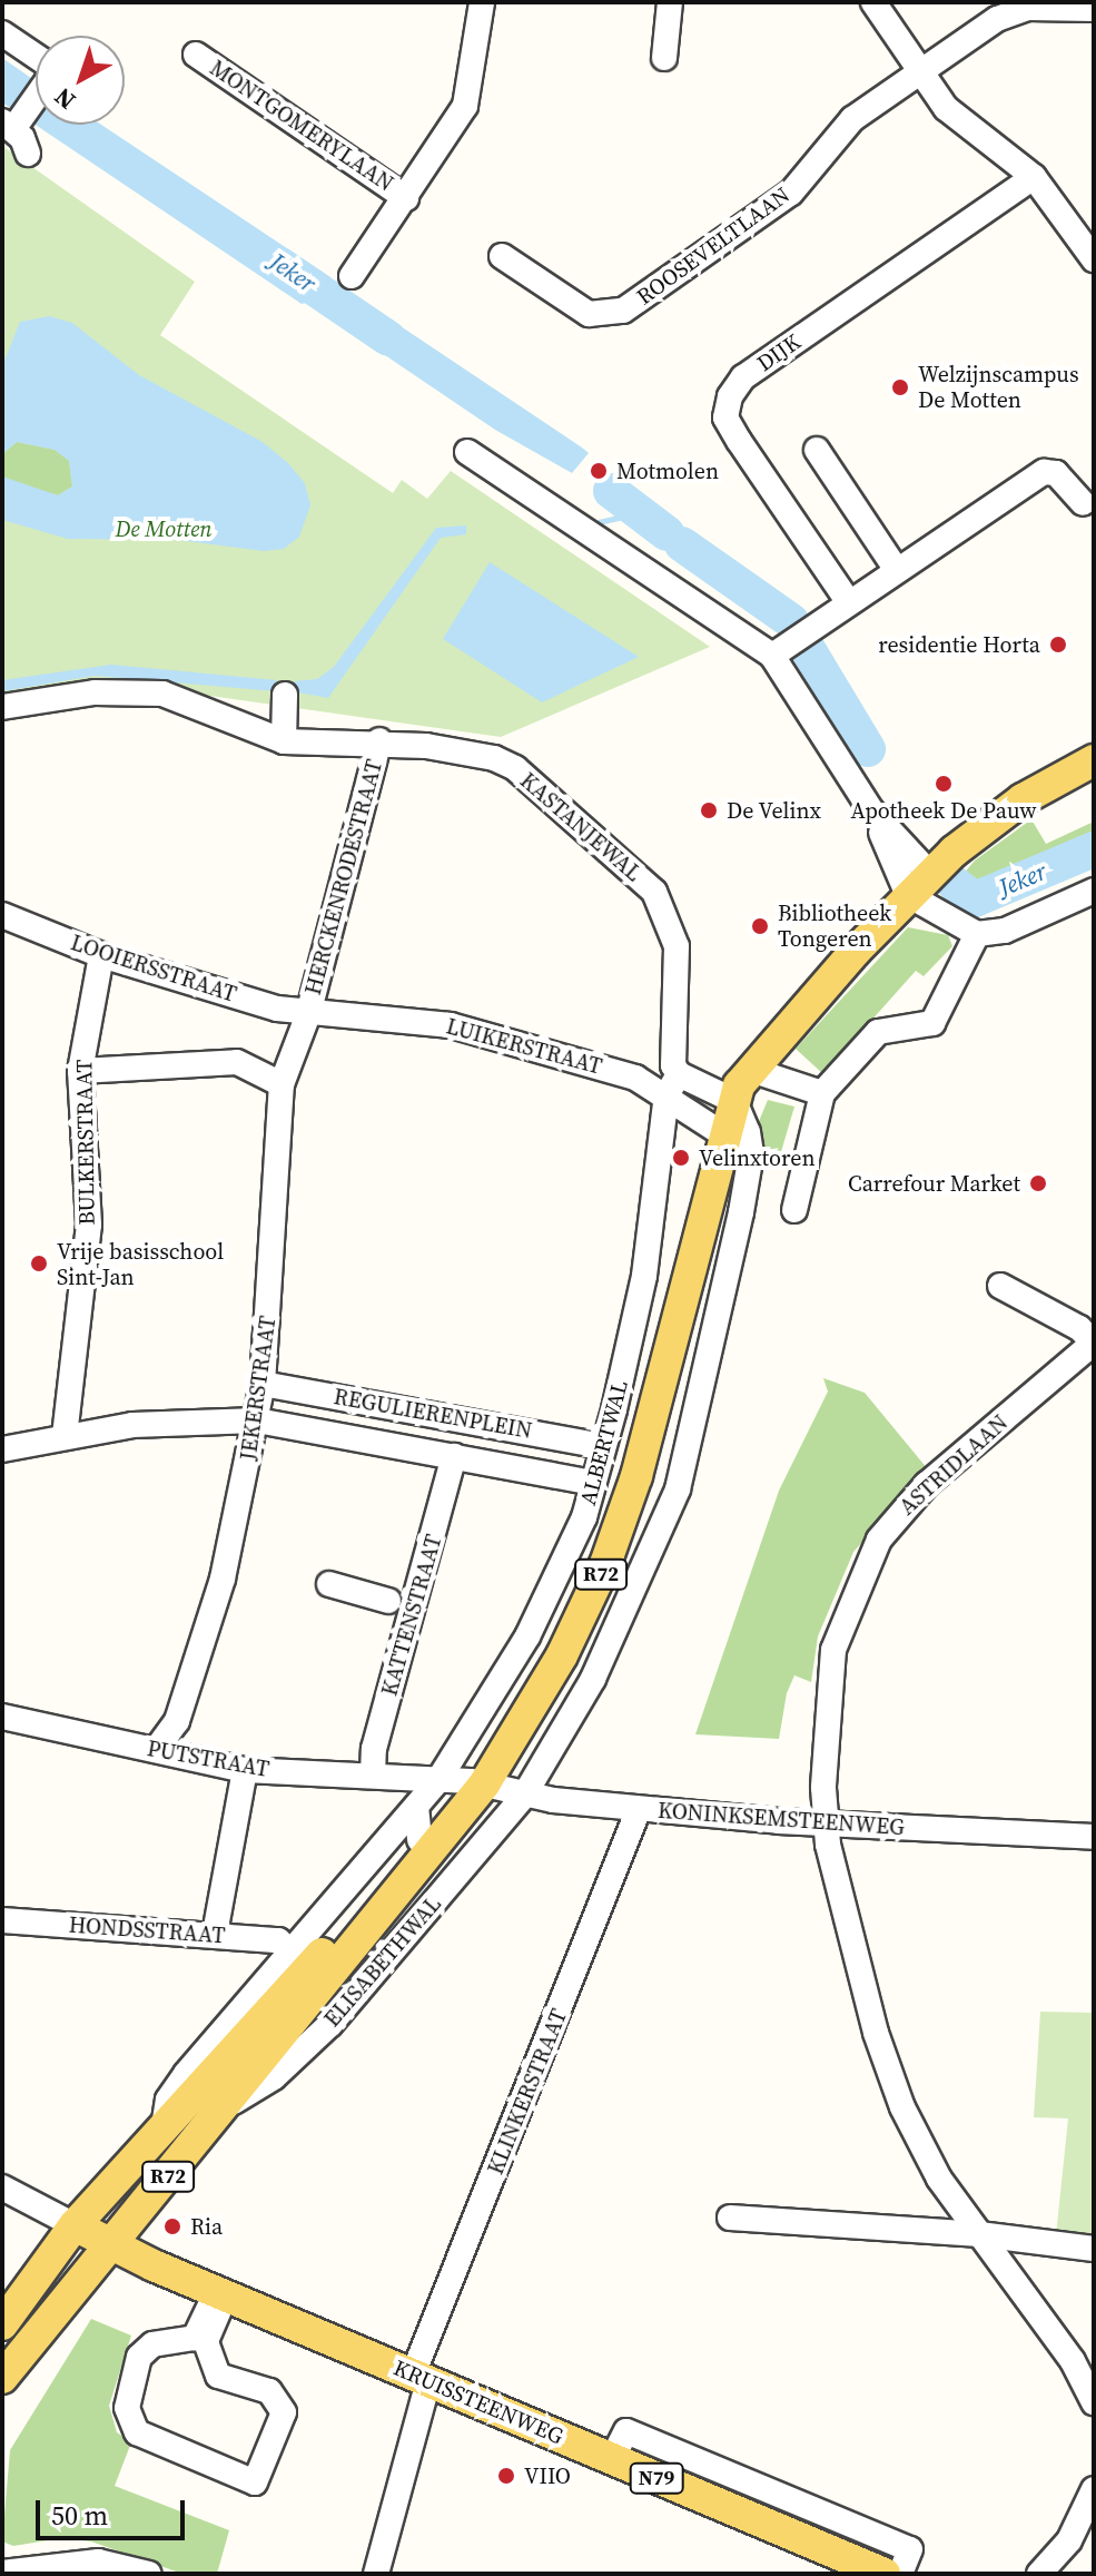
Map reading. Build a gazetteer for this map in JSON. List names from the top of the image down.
{
  "streets": {
    "main road": [
      "ALBERTWAL",
      "R72",
      "ELISABETHWAL",
      "KRUISSTEENWEG",
      "N79"
    ],
    "street": [
      "MONTGOMERYLAAN",
      "ROOSEVELTLAAN",
      "DIJK",
      "KASTANJEWAL",
      "HERCKENRODESTRAAT",
      "LOOIERSSTRAAT",
      "LUIKERSTRAAT",
      "BULKERSTRAAT",
      "JEKERSTRAAT",
      "REGULIERENPLEIN",
      "ASTRIDLAAN",
      "KATTENSTRAAT",
      "PUTSTRAAT",
      "KONINKSEMSTEENWEG",
      "HONDSSTRAAT",
      "KLINKERSTRAAT"
    ]
  },
  "crossings": [
    ["KASTANJEWAL", "HERCKENRODESTRAAT"],
    ["KASTANJEWAL", "LUIKERSTRAAT"],
    ["KASTANJEWAL", "ALBERTWAL"],
    ["HERCKENRODESTRAAT", "LOOIERSSTRAAT"],
    ["HERCKENRODESTRAAT", "LUIKERSTRAAT"],
    ["HERCKENRODESTRAAT", "JEKERSTRAAT"],
    ["LOOIERSSTRAAT", "LUIKERSTRAAT"],
    ["LOOIERSSTRAAT", "BULKERSTRAAT"],
    ["LOOIERSSTRAAT", "JEKERSTRAAT"],
    ["LUIKERSTRAAT", "JEKERSTRAAT"],
    ["LUIKERSTRAAT", "ALBERTWAL"],
    ["BULKERSTRAAT", "REGULIERENPLEIN"],
    ["JEKERSTRAAT", "REGULIERENPLEIN"],
    ["JEKERSTRAAT", "PUTSTRAAT"],
    ["REGULIERENPLEIN", "ALBERTWAL"],
    ["REGULIERENPLEIN", "KATTENSTRAAT"],
    ["ALBERTWAL", "R72"],
    ["ALBERTWAL", "PUTSTRAAT"],
    ["ALBERTWAL", "KONINKSEMSTEENWEG"],
    ["ALBERTWAL", "ELISABETHWAL"],
    ["ASTRIDLAAN", "KONINKSEMSTEENWEG"],
    ["R72", "PUTSTRAAT"],
    ["R72", "KONINKSEMSTEENWEG"],
    ["R72", "ELISABETHWAL"],
    ["R72", "KRUISSTEENWEG"],
    ["KATTENSTRAAT", "PUTSTRAAT"],
    ["PUTSTRAAT", "KONINKSEMSTEENWEG"],
    ["PUTSTRAAT", "ELISABETHWAL"],
    ["KONINKSEMSTEENWEG", "ELISABETHWAL"],
    ["KONINKSEMSTEENWEG", "KLINKERSTRAAT"],
    ["ELISABETHWAL", "KRUISSTEENWEG"],
    ["KLINKERSTRAAT", "KRUISSTEENWEG"]
  ],
  "water": ["Jeker"],
  "parks": ["De Motten"],
  "places": [
    "Welzijnscampus De Motten",
    "Motmolen",
    "residentie Horta",
    "Apotheek De Pauw",
    "De Velinx",
    "Bibliotheek Tongeren",
    "Velinxtoren",
    "Carrefour Market",
    "Vrije basisschool Sint-Jan",
    "Ria",
    "VIIO"
  ],
  "scale_bar": "50 m",
  "north": "bottom left"
}
